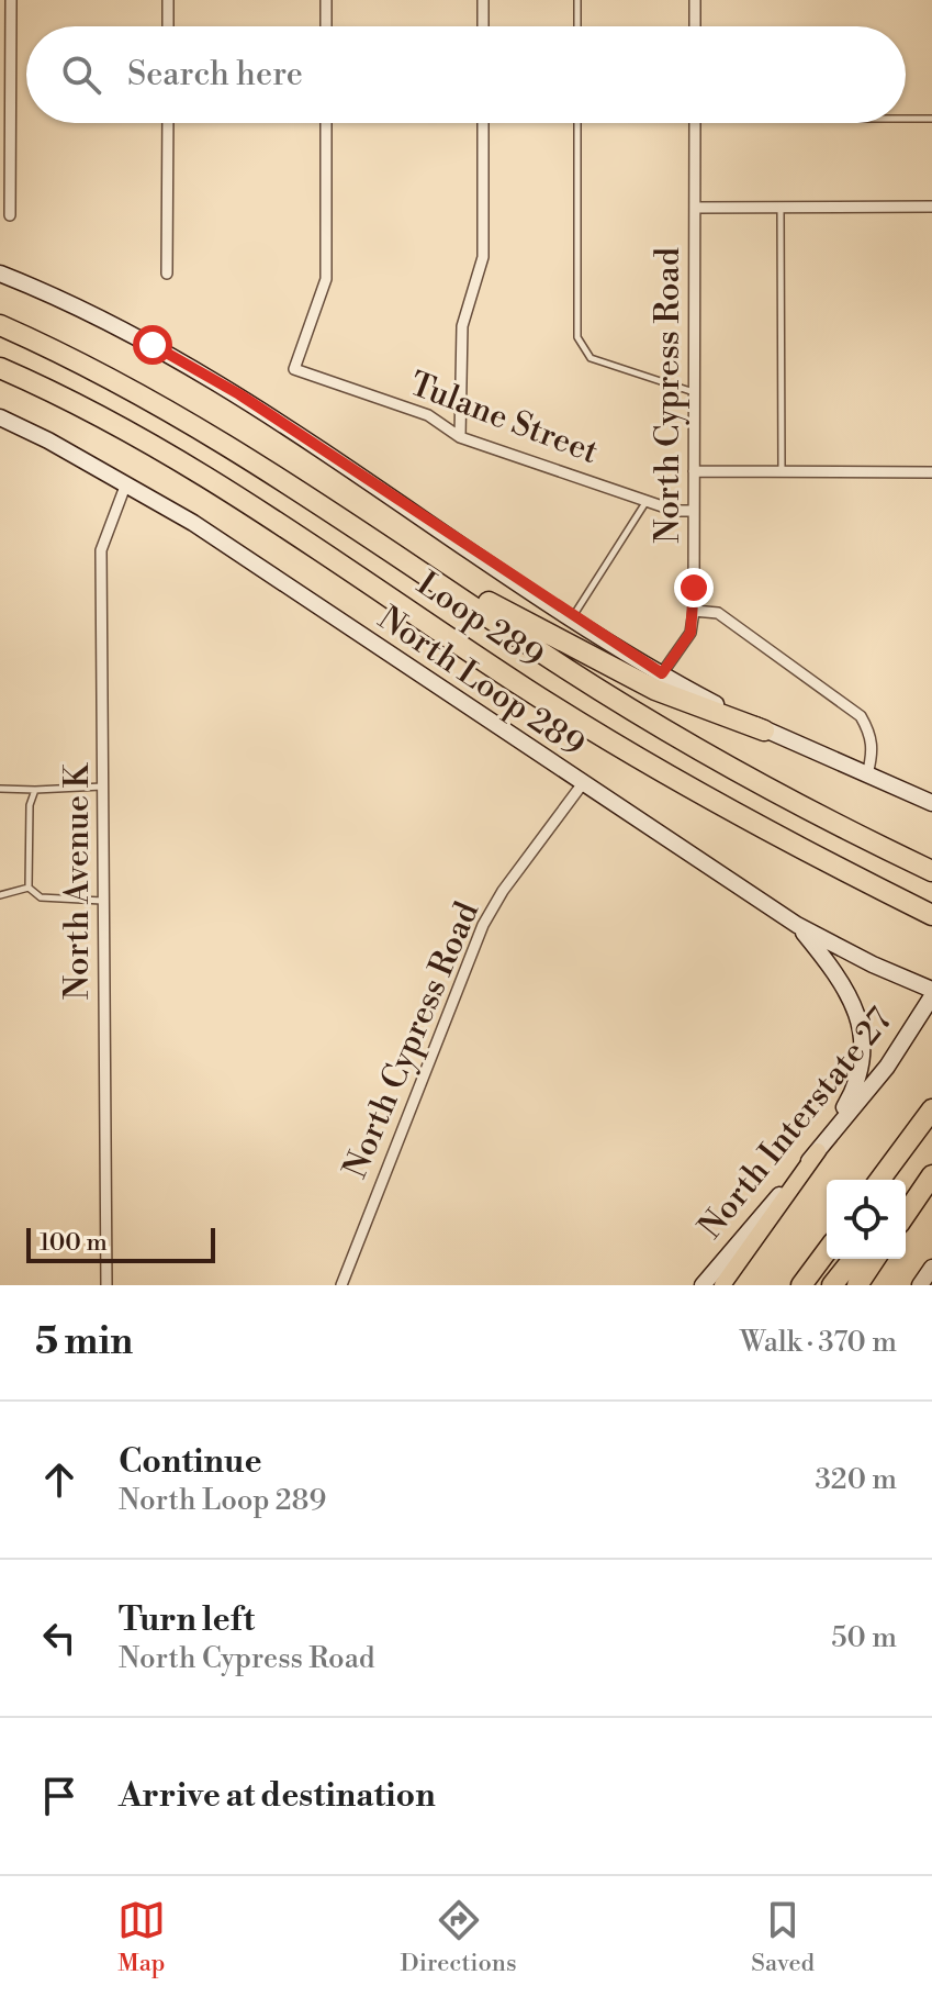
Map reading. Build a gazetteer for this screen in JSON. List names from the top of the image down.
{
  "streets": {
    "highway": ["Loop 289"],
    "main road": ["North Loop 289", "North Interstate 27"],
    "street": ["North Cypress Road", "Tulane Street", "North Avenue K"]
  },
  "crossings": [
    ["North Cypress Road", "Tulane Street"],
    ["North Cypress Road", "North Loop 289"],
    ["North Loop 289", "North Avenue K"]
  ],
  "scale_bar": "100 m",
  "page": {
    "search": "Search here",
    "scale": "100 m",
    "heading": ["5 min", "Walk · 370 m"],
    "list": [
      ["Continue", "North Loop 289", "320 m"],
      ["Turn left", "North Cypress Road", "50 m"],
      "Arrive at destination"
    ],
    "nav": ["Map", "Directions", "Saved"]
  }
}
